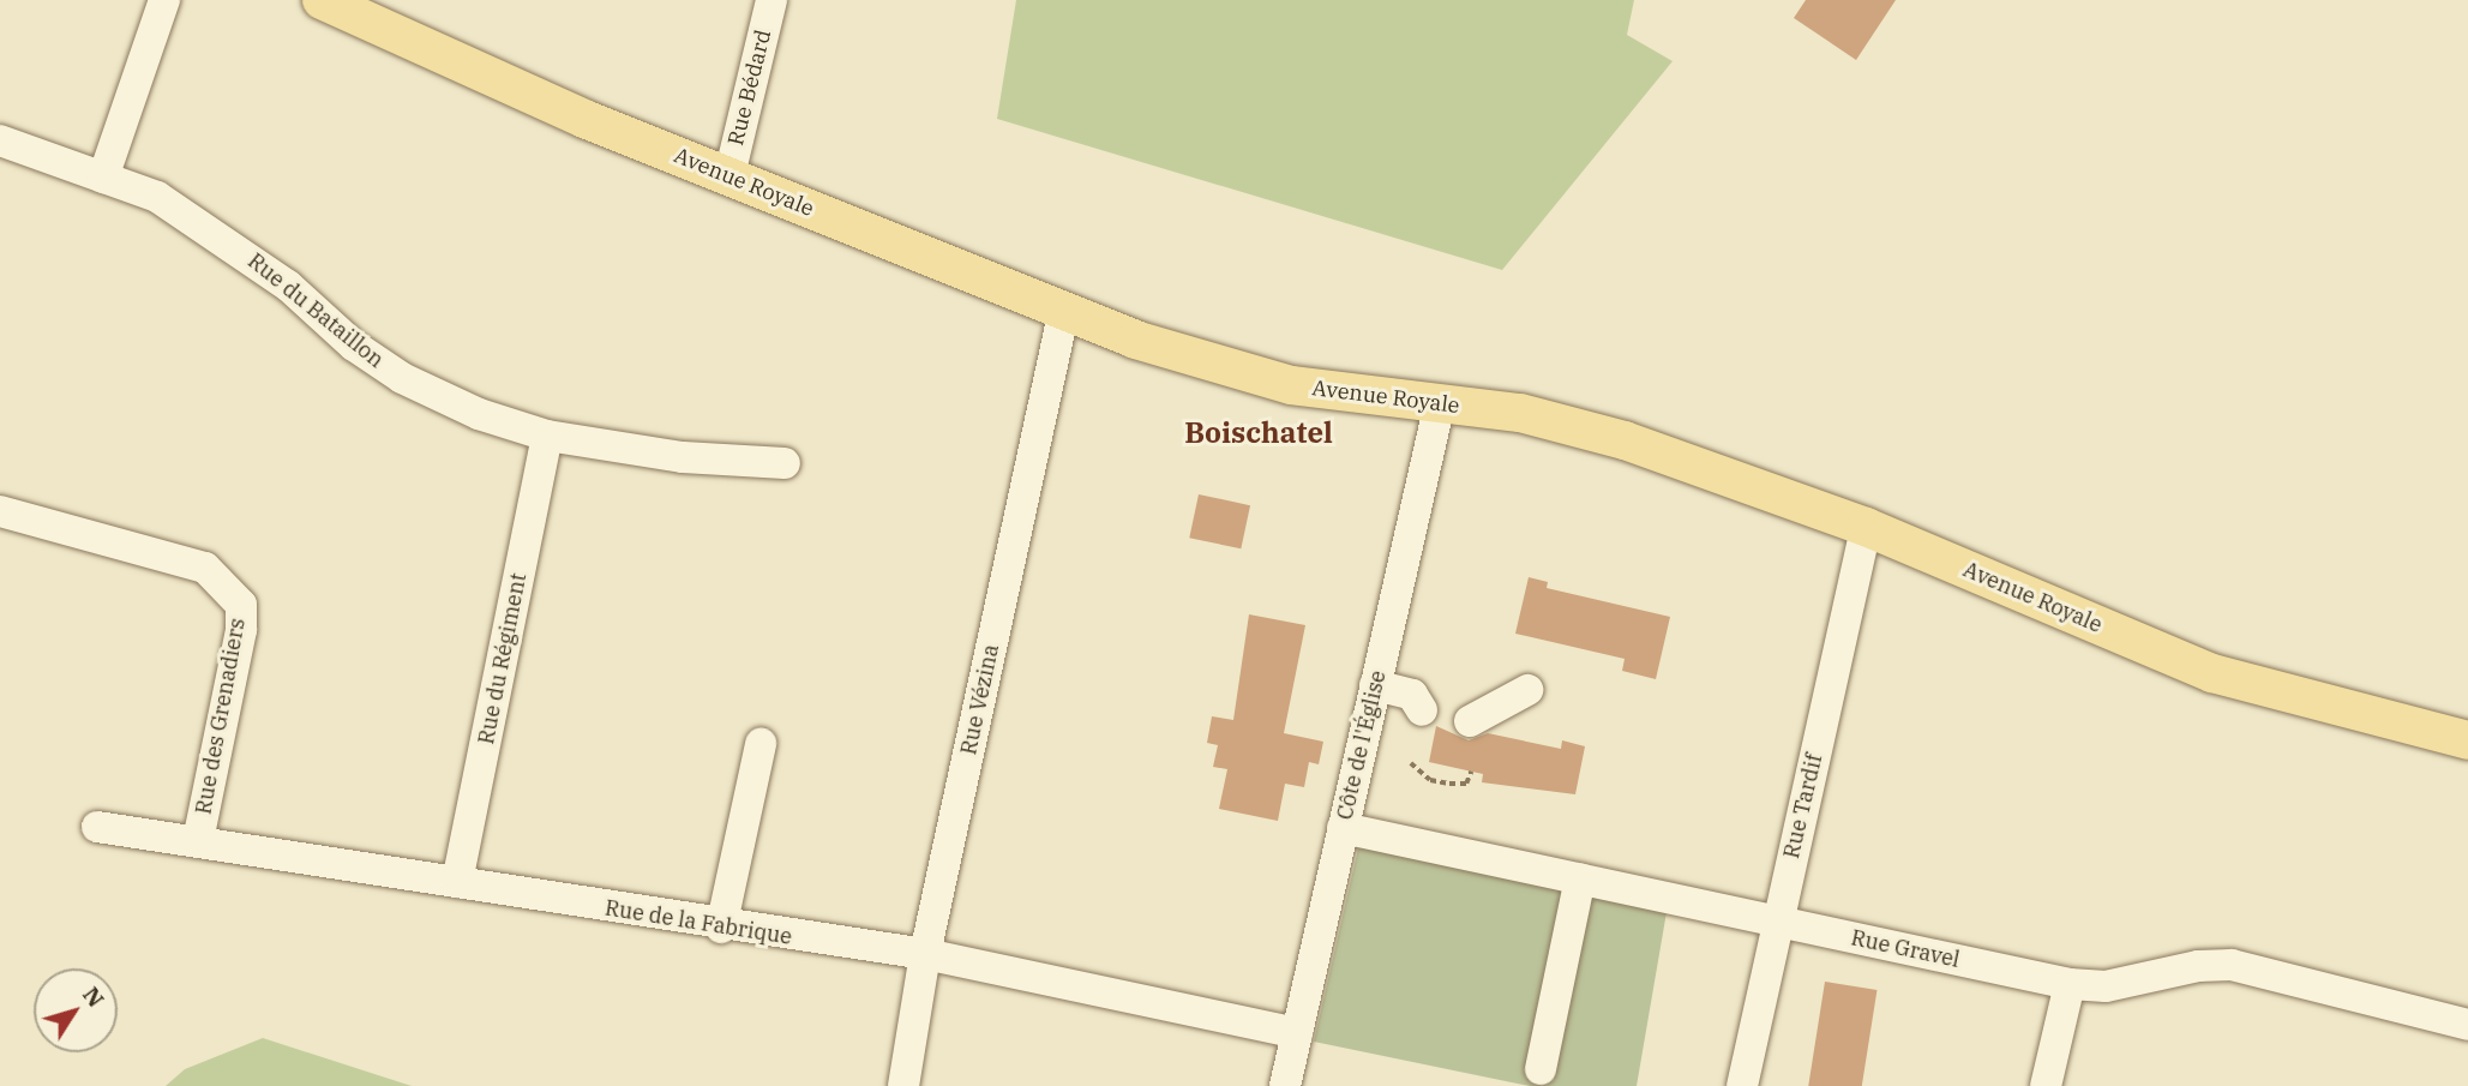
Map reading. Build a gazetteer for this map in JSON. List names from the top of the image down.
{
  "streets": {
    "main road": ["Avenue Royale"],
    "street": [
      "Rue Bédard",
      "Rue du Bataillon",
      "Rue du Régiment",
      "Rue Vézina",
      "Rue des Grenadiers",
      "Côte de l'Église",
      "Rue Tardif",
      "Rue de la Fabrique",
      "Rue Gravel"
    ]
  },
  "crossings": [
    ["Rue Bédard", "Avenue Royale"],
    ["Avenue Royale", "Rue Vézina"],
    ["Avenue Royale", "Côte de l'Église"],
    ["Avenue Royale", "Rue Tardif"],
    ["Rue du Bataillon", "Rue du Régiment"],
    ["Rue du Régiment", "Rue de la Fabrique"],
    ["Rue Vézina", "Rue de la Fabrique"],
    ["Rue des Grenadiers", "Rue de la Fabrique"],
    ["Côte de l'Église", "Rue de la Fabrique"],
    ["Côte de l'Église", "Rue Gravel"],
    ["Rue Tardif", "Rue Gravel"]
  ],
  "districts": ["Boischatel"],
  "north": "top right"
}
